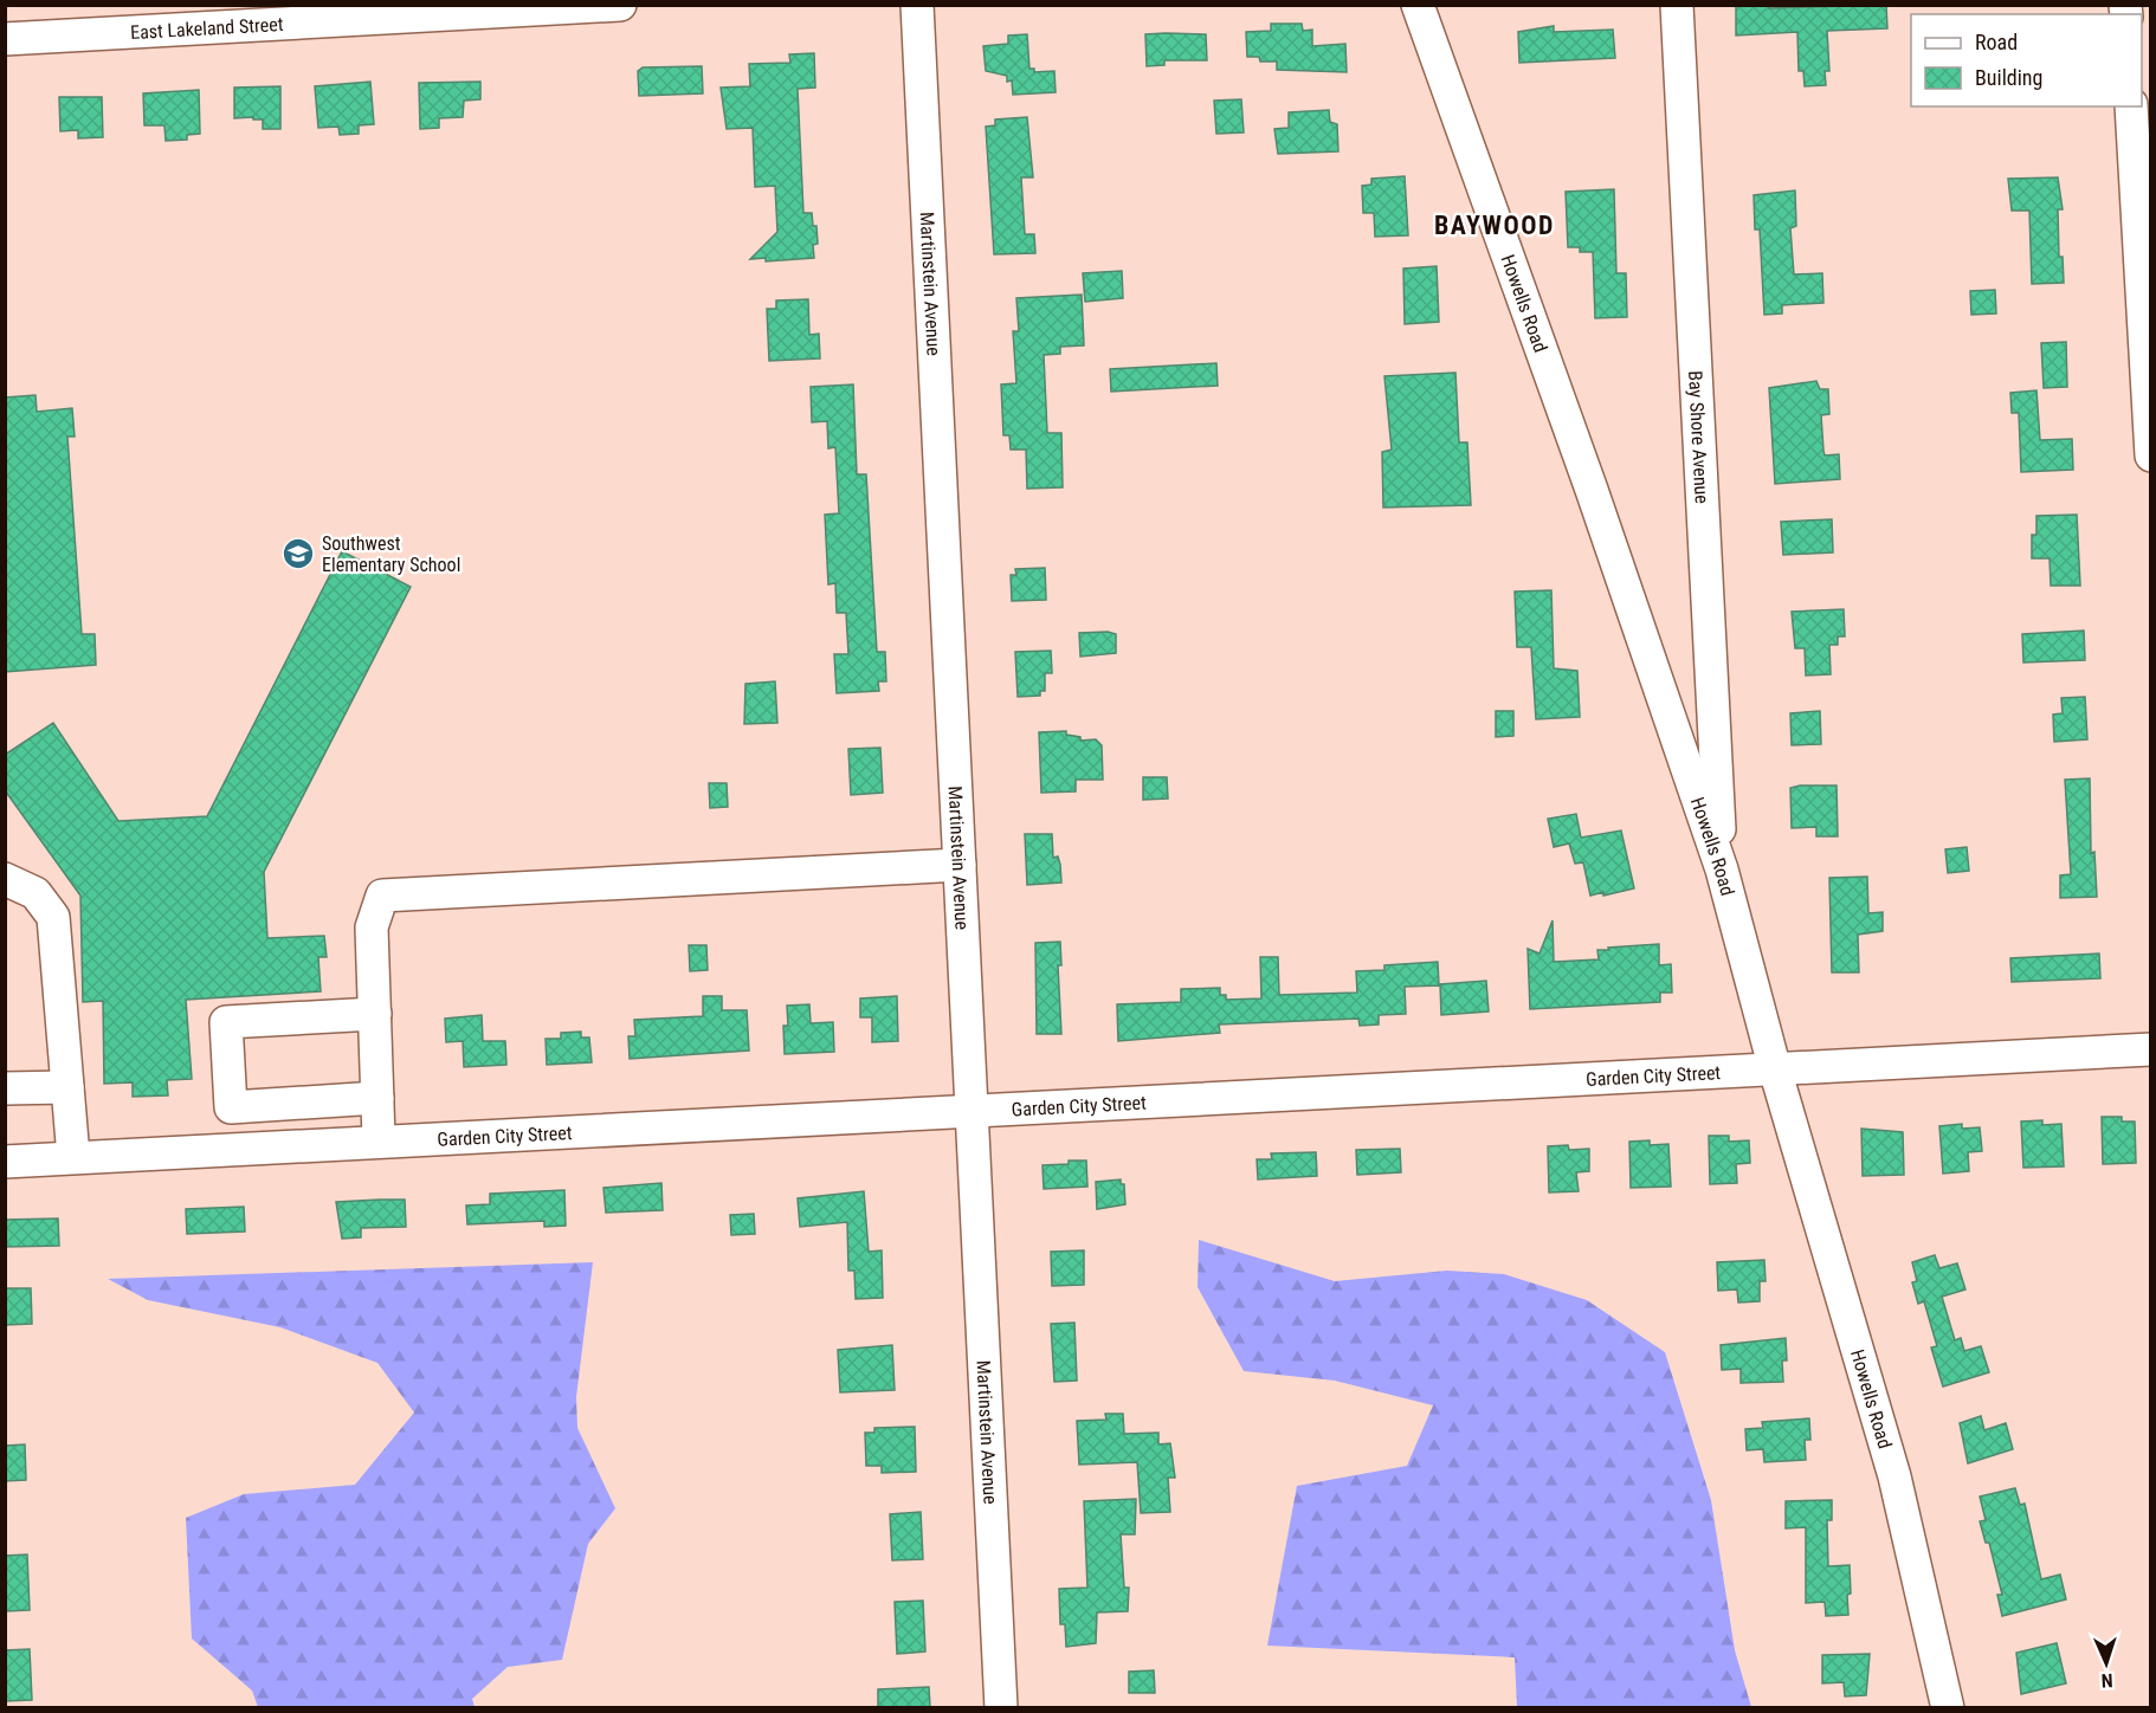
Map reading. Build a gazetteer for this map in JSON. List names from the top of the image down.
{
  "streets": {
    "street": [
      "East Lakeland Street",
      "Martinstein Avenue",
      "Howells Road",
      "Bay Shore Avenue",
      "Garden City Street"
    ]
  },
  "crossings": [
    ["Martinstein Avenue", "Garden City Street"],
    ["Howells Road", "Bay Shore Avenue"],
    ["Howells Road", "Garden City Street"]
  ],
  "districts": ["BAYWOOD"],
  "places": {
    "school or university": ["Southwest Elementary School"]
  },
  "legend": ["Road", "Building"],
  "north": "bottom"
}
